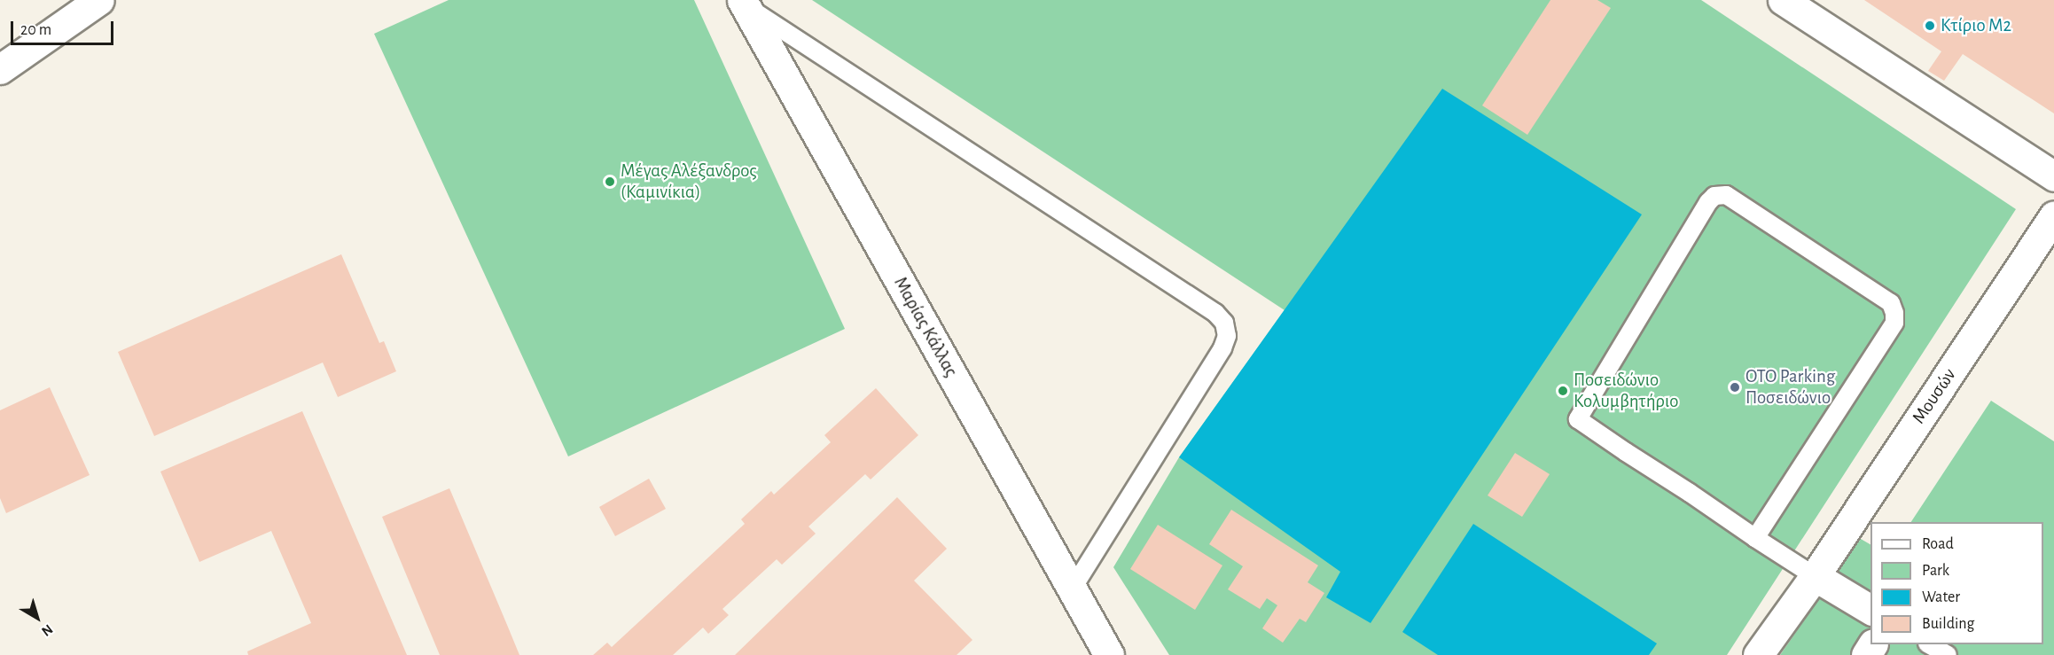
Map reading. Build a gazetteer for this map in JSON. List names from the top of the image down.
{
  "streets": {
    "street": ["Μαρίας Κάλλας", "Μουσών"]
  },
  "places": [
    "Κτίριο Μ2",
    "Μέγας Αλέξανδρος (Καμινίκια)",
    "ΟΤΟ Parking Ποσειδώνιο",
    "Ποσειδώνιο Κολυμβητήριο"
  ],
  "legend": [
    "Road",
    "Park",
    "Water",
    "Building"
  ],
  "scale_bar": "20 m",
  "north": "bottom right"
}
